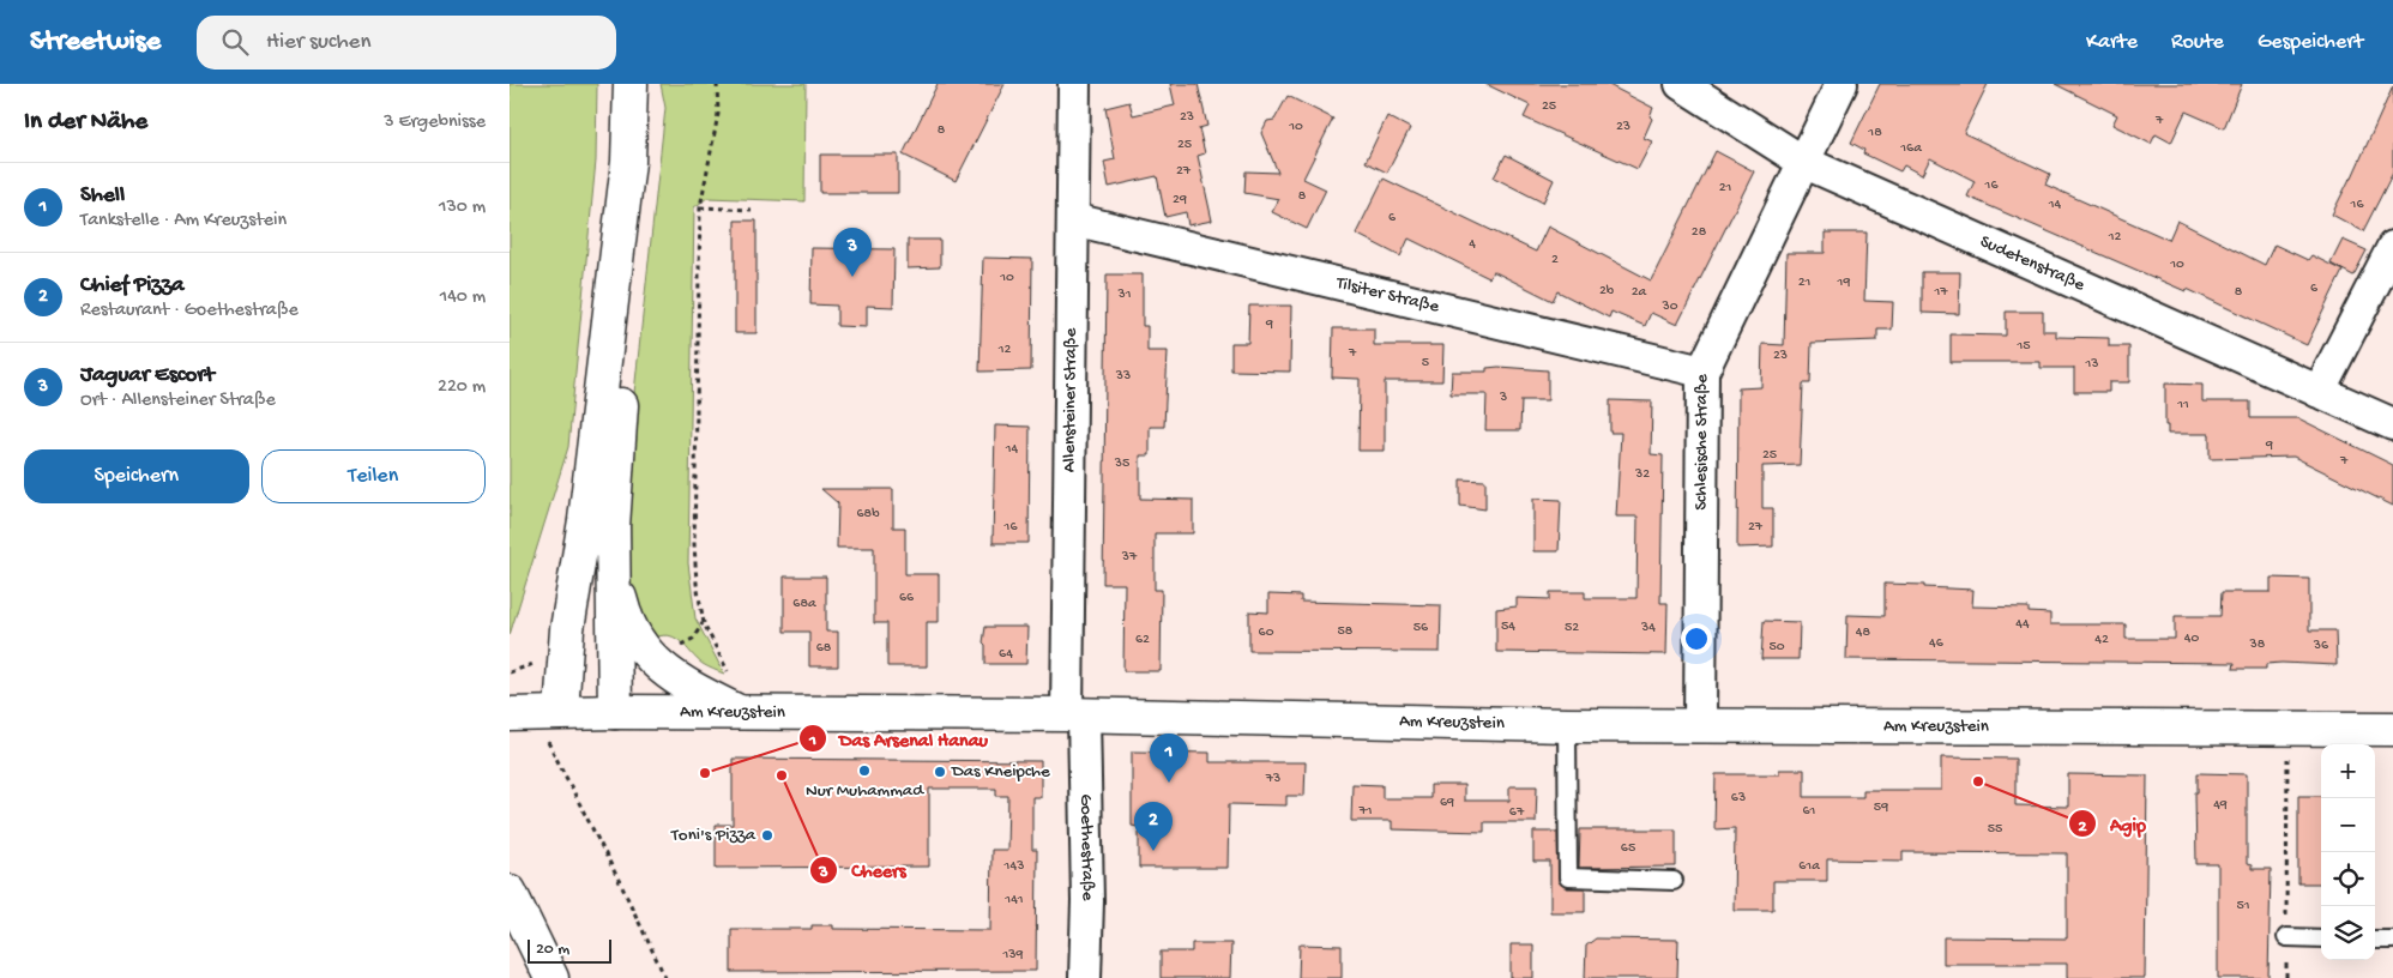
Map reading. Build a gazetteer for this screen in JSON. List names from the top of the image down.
{
  "streets": {
    "main road": ["Am Kreuzstein"],
    "street": [
      "Sudetenstraße",
      "Tilsiter Straße",
      "Allensteiner Straße",
      "Schlesische Straße",
      "Goethestraße"
    ]
  },
  "crossings": [
    ["Sudetenstraße", "Schlesische Straße"],
    ["Tilsiter Straße", "Allensteiner Straße"],
    ["Tilsiter Straße", "Schlesische Straße"],
    ["Allensteiner Straße", "Am Kreuzstein"],
    ["Allensteiner Straße", "Goethestraße"],
    ["Schlesische Straße", "Am Kreuzstein"],
    ["Am Kreuzstein", "Goethestraße"]
  ],
  "places": [
    "Nur Muhammad",
    "Das Kneipche",
    "Das Arsenal Hanau",
    "Cheers",
    "Agip",
    "Toni's Pizza"
  ],
  "house_numbers": [
    "25",
    "23",
    "7",
    "10",
    "23",
    "8",
    "18",
    "25",
    "16a",
    "27",
    "16",
    "21",
    "8",
    "29",
    "14",
    "16",
    "6",
    "28",
    "12",
    "4",
    "2",
    "10",
    "10",
    "21",
    "19",
    "6",
    "2b",
    "2a",
    "17",
    "8",
    "31",
    "30",
    "9",
    "15",
    "12",
    "7",
    "23",
    "5",
    "13",
    "33",
    "3",
    "11",
    "9",
    "14",
    "25",
    "7",
    "35",
    "32",
    "68b",
    "16",
    "27",
    "37",
    "66",
    "68a",
    "44",
    "54",
    "56",
    "52",
    "34",
    "58",
    "60",
    "48",
    "40",
    "62",
    "42",
    "46",
    "38",
    "36",
    "50",
    "68",
    "64",
    "73",
    "63",
    "69",
    "49",
    "59",
    "71",
    "61",
    "67",
    "55",
    "65",
    "143",
    "61a",
    "141",
    "51",
    "139"
  ],
  "scale_bar": "20 m",
  "page": {
    "header": "Streetwise",
    "search": "Hier suchen",
    "nav": ["Karte", "Route", "Gespeichert"],
    "heading": ["In der Nähe", "3 Ergebnisse"],
    "list": [
      {
        "mark": "1",
        "name": "Shell",
        "note": "Tankstelle · Am Kreuzstein",
        "value": "130 m"
      },
      {
        "mark": "2",
        "name": "Chief Pizza",
        "note": "Restaurant · Goethestraße",
        "value": "140 m"
      },
      {
        "mark": "3",
        "name": "Jaguar Escort",
        "note": "Ort · Allensteiner Straße",
        "value": "220 m"
      }
    ],
    "pins": ["3", "1", "2"],
    "buttons": ["Speichern", "Teilen"],
    "map_buttons": ["+", "−"],
    "scale": "20 m"
  }
}
